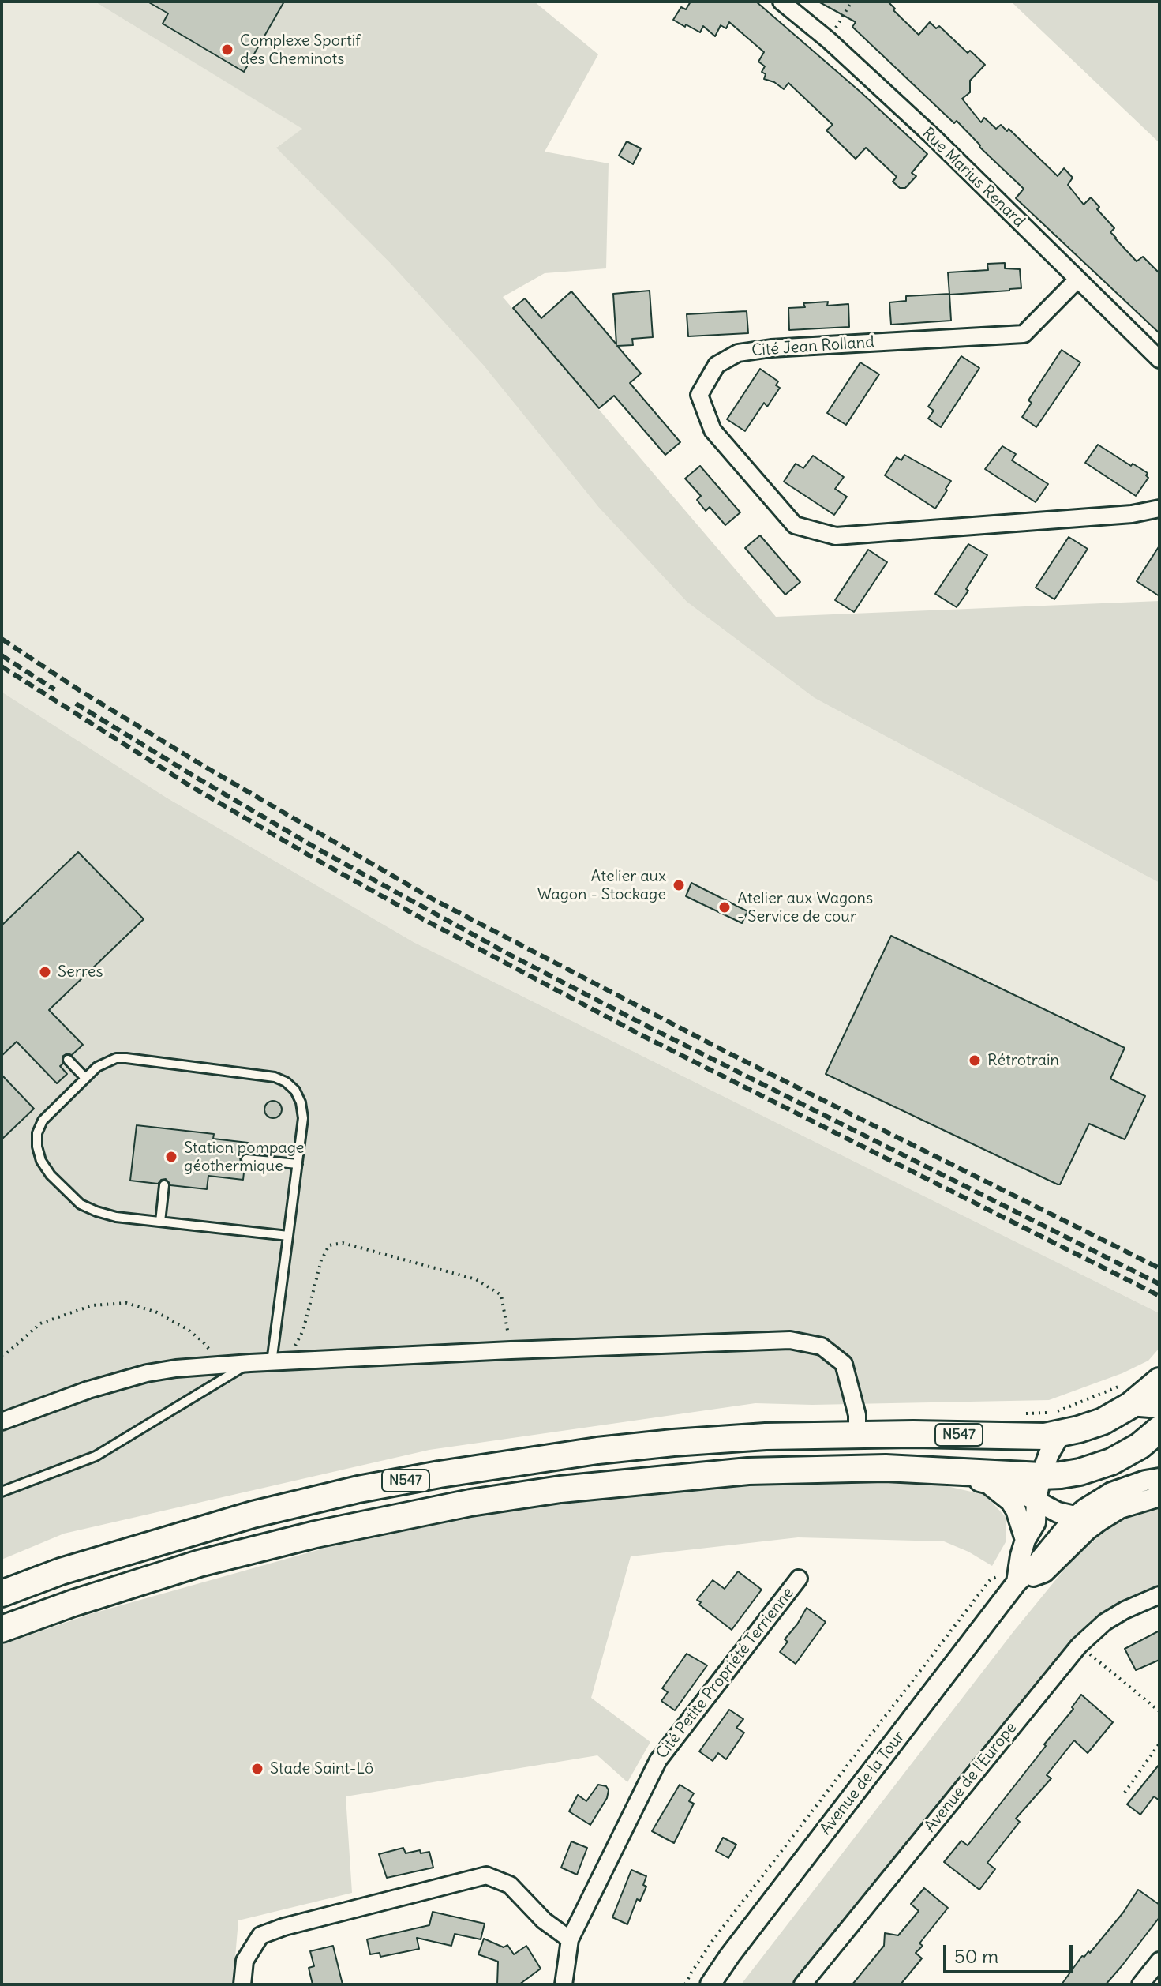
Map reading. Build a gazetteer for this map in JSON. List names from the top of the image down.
{
  "streets": {
    "main road": ["N547"],
    "street": [
      "Rue Marius Renard",
      "Cité Jean Rolland",
      "Cité Petite Propriété Terrienne",
      "Avenue de l'Europe",
      "Avenue de la Tour"
    ]
  },
  "crossings": [
    ["Rue Marius Renard", "Cité Jean Rolland"],
    ["N547", "Avenue de la Tour"]
  ],
  "places": [
    "Complexe Sportif des Cheminots",
    "Atelier aux Wagon - Stockage",
    "Atelier aux Wagons - Service de cour",
    "Serres",
    "Rétrotrain",
    "Station pompage géothermique",
    "Stade Saint-Lô"
  ],
  "scale_bar": "50 m"
}
